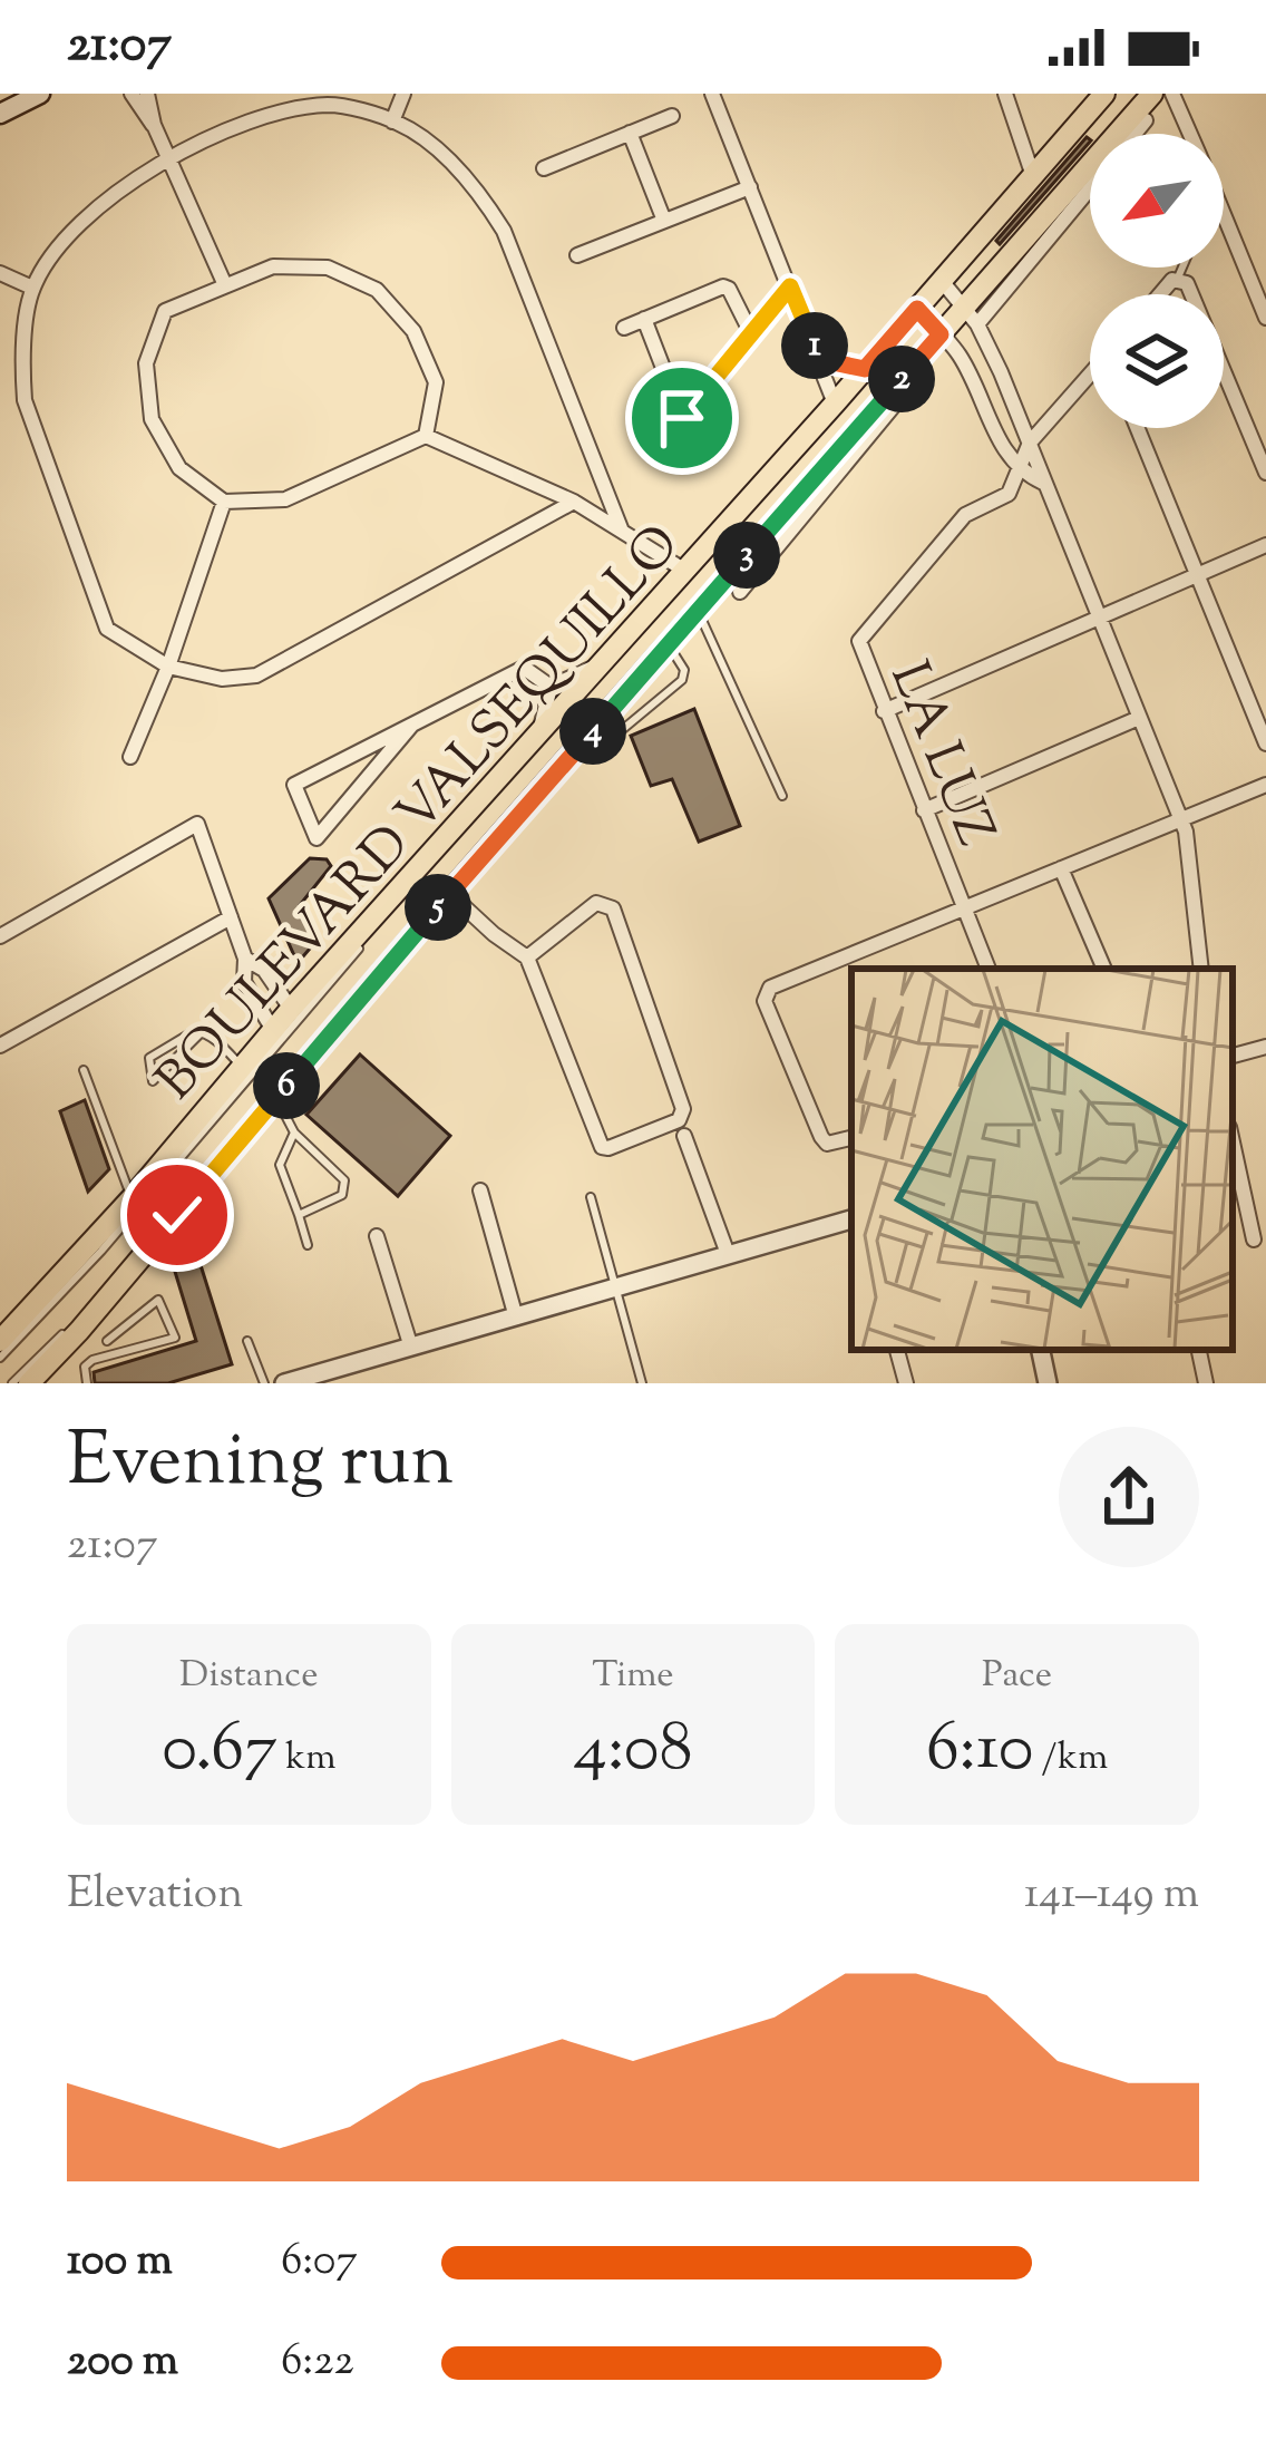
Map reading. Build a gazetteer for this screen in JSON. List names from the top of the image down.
{
  "streets": {
    "main road": ["BOULEVARD VALSEQUILLO"],
    "street": ["LA LUZ"]
  },
  "north": "bottom left",
  "page": {
    "status": "21:07",
    "pins": [
      "1",
      "2",
      "3",
      "4",
      "5",
      "6"
    ],
    "heading": ["Evening run", "21:07"],
    "stats": [
      ["Distance", "0.67 km"],
      ["Time", "4:08"],
      ["Pace", "6:10 /km"]
    ],
    "chart": ["Elevation", "141–149 m"],
    "list": [
      {
        "name": "100 m",
        "note": "6:07"
      },
      {
        "name": "200 m",
        "note": "6:22"
      }
    ]
  }
}
